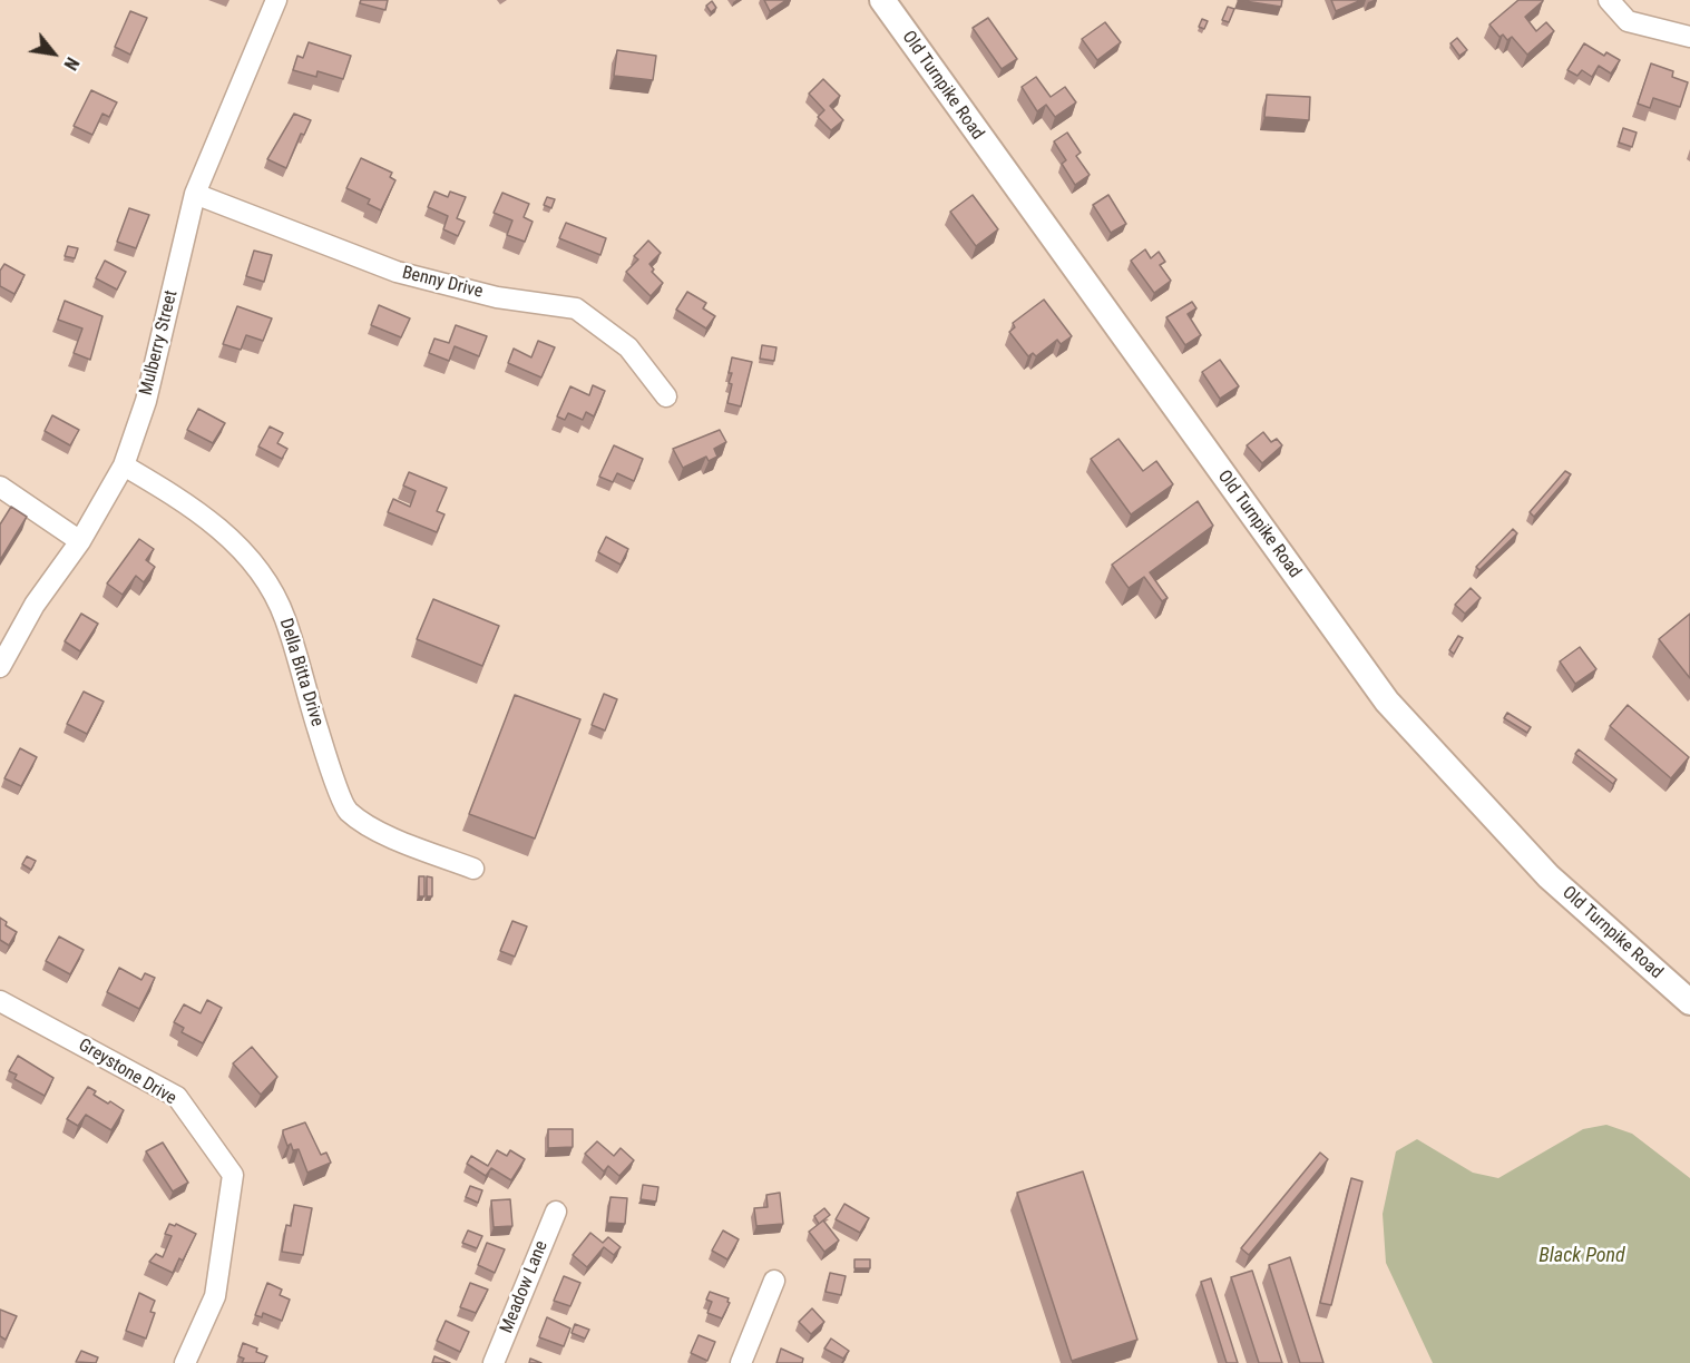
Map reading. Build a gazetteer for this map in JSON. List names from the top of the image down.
{
  "streets": {
    "main road": ["Old Turnpike Road"],
    "street": [
      "Benny Drive",
      "Mulberry Street",
      "Della Bitta Drive",
      "Greystone Drive",
      "Meadow Lane"
    ]
  },
  "crossings": [
    ["Benny Drive", "Mulberry Street"],
    ["Mulberry Street", "Della Bitta Drive"]
  ],
  "water": ["Black Pond"],
  "north": "bottom right"
}
